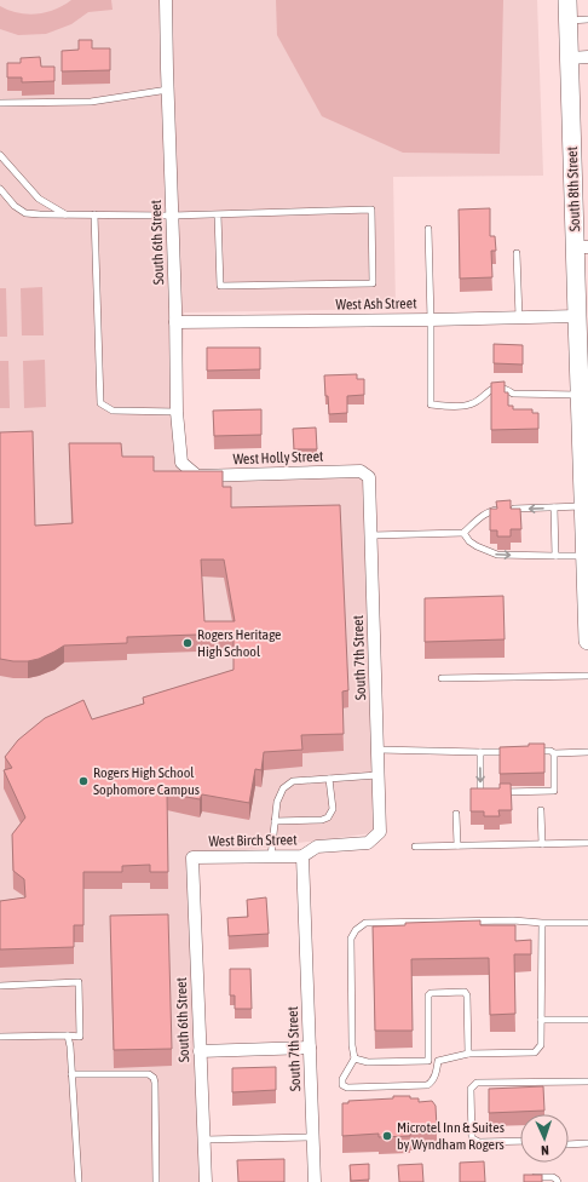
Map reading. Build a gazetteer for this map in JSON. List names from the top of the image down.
{
  "streets": {
    "main road": ["South 8th Street"],
    "street": [
      "South 6th Street",
      "West Ash Street",
      "West Holly Street",
      "South 7th Street",
      "West Birch Street"
    ]
  },
  "crossings": [
    ["South 8th Street", "West Ash Street"],
    ["South 6th Street", "West Ash Street"],
    ["South 6th Street", "West Holly Street"],
    ["South 6th Street", "West Birch Street"],
    ["West Holly Street", "South 7th Street"],
    ["South 7th Street", "West Birch Street"]
  ],
  "places": ["Rogers Heritage High School", "Rogers High School Sophomore Campus", "Microtel Inn & Suites by Wyndham Rogers"],
  "north": "bottom"
}
